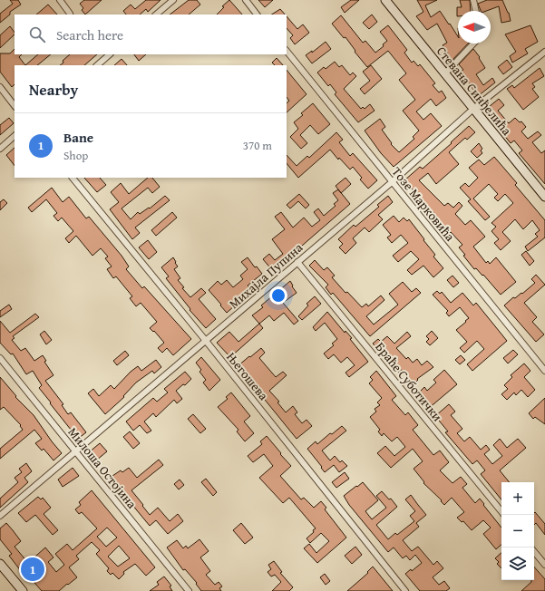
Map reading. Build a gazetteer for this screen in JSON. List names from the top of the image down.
{
  "streets": {
    "street": [
      "Стевана Синђелића",
      "Тозе Марковића",
      "Михајла Пупина",
      "Његошева",
      "Браће Суботички",
      "Милоша Остојина"
    ]
  },
  "crossings": [
    ["Стевана Синђелића", "Михајла Пупина"],
    ["Тозе Марковића", "Михајла Пупина"],
    ["Михајла Пупина", "Његошева"],
    ["Михајла Пупина", "Браће Суботички"],
    ["Михајла Пупина", "Милоша Остојина"]
  ],
  "north": "left",
  "page": {
    "search": "Search here",
    "heading": "Nearby",
    "list": [
      {
        "mark": "1",
        "name": "Bane",
        "note": "Shop",
        "value": "370 m"
      }
    ],
    "map_buttons": ["+", "−"],
    "pins": "1"
  }
}
